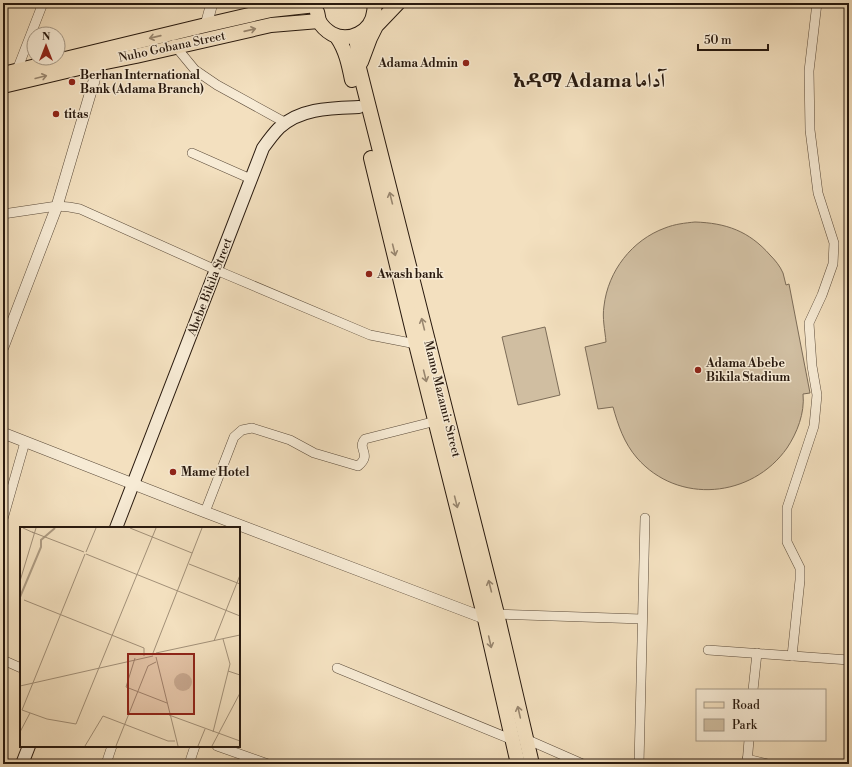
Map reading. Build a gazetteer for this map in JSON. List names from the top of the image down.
{
  "streets": {
    "main road": ["Nuho Gobana Street", "Abebe Bikila Street", "Mamo Mazamir Street"]
  },
  "crossings": [
    ["Abebe Bikila Street", "Mamo Mazamir Street"]
  ],
  "districts": ["አዳማ Adama آداما"],
  "places": [
    "Adama Admin",
    "Berhan International Bank (Adama Branch)",
    "titas",
    "Awash bank",
    "Adama Abebe Bikila Stadium",
    "Mame Hotel"
  ],
  "legend": ["Road", "Park"],
  "scale_bar": "50 m",
  "north": "top"
}
